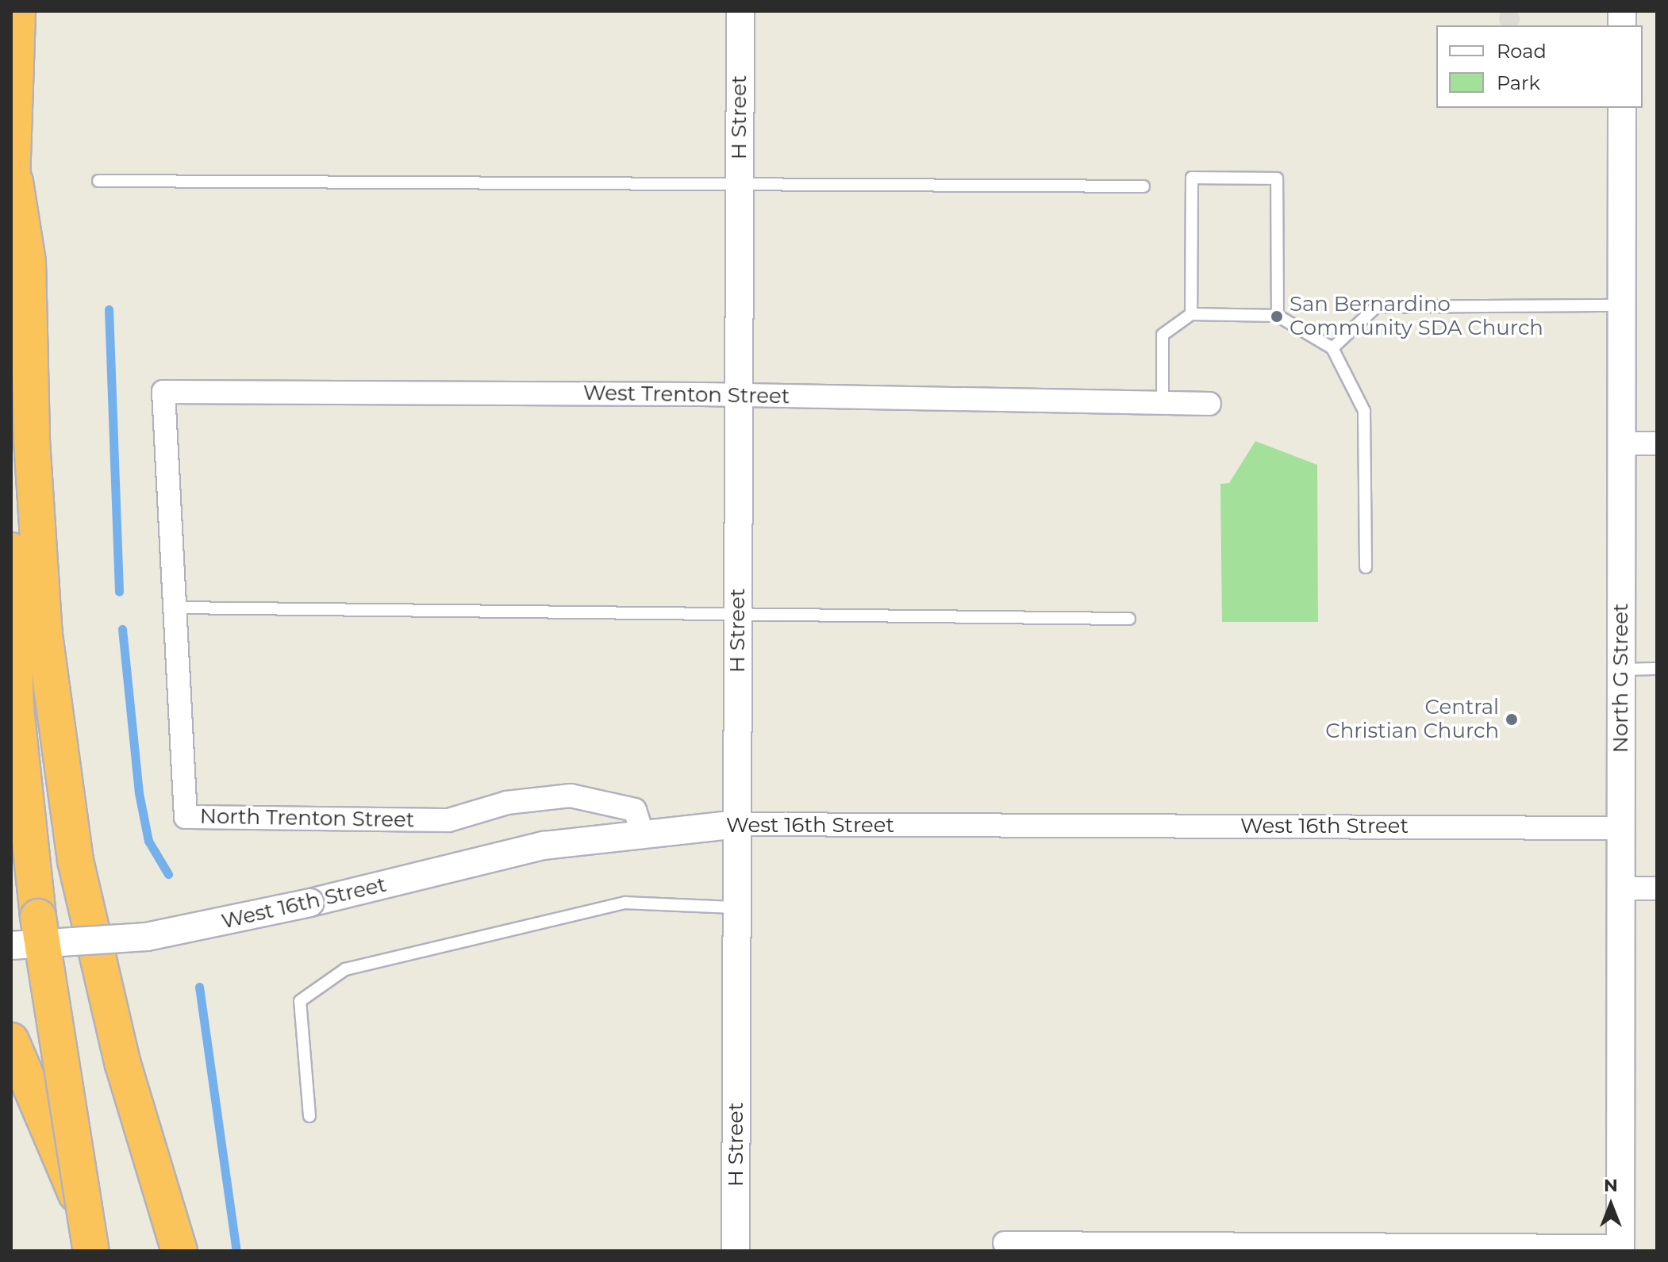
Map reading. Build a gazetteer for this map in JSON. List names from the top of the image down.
{
  "streets": {
    "street": [
      "H Street",
      "West Trenton Street",
      "North G Street",
      "North Trenton Street",
      "West 16th Street"
    ]
  },
  "crossings": [
    ["H Street", "West Trenton Street"],
    ["H Street", "West 16th Street"],
    ["West Trenton Street", "North Trenton Street"],
    ["North G Street", "West 16th Street"],
    ["North Trenton Street", "West 16th Street"]
  ],
  "places": ["San Bernardino Community SDA Church", "Central Christian Church"],
  "legend": ["Road", "Park"],
  "north": "top"
}
